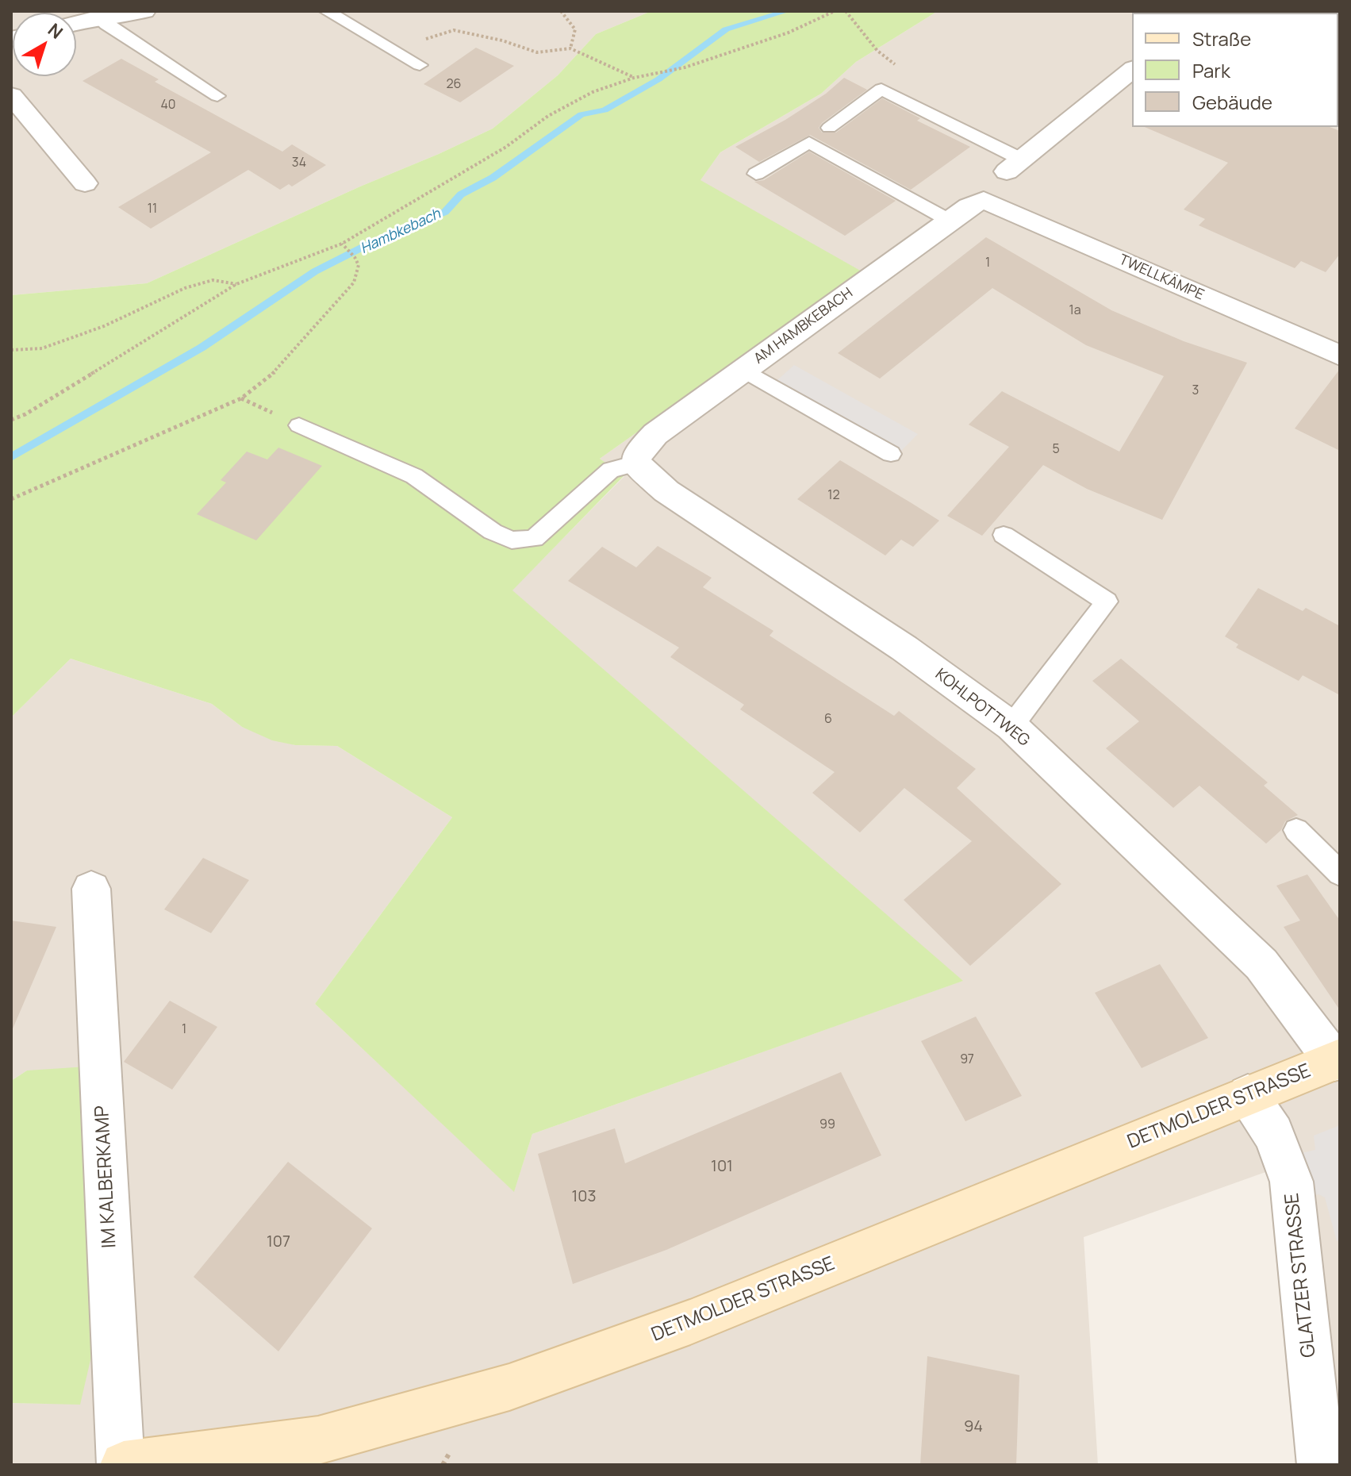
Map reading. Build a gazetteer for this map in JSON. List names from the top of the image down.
{
  "streets": {
    "main road": ["DETMOLDER STRASSE"],
    "street": [
      "TWELLKÄMPE",
      "AM HAMBKEBACH",
      "KOHLPOTTWEG",
      "IM KALBERKAMP",
      "GLATZER STRASSE"
    ]
  },
  "crossings": [
    ["TWELLKÄMPE", "AM HAMBKEBACH"],
    ["AM HAMBKEBACH", "KOHLPOTTWEG"],
    ["KOHLPOTTWEG", "DETMOLDER STRASSE"],
    ["DETMOLDER STRASSE", "IM KALBERKAMP"],
    ["DETMOLDER STRASSE", "GLATZER STRASSE"]
  ],
  "water": ["Hambkebach"],
  "house_numbers": [
    "26",
    "40",
    "34",
    "11",
    "1",
    "1a",
    "3",
    "5",
    "12",
    "6",
    "1",
    "97",
    "99",
    "101",
    "103",
    "107",
    "94"
  ],
  "legend": ["Straße", "Park", "Gebäude"],
  "north": "top right"
}
